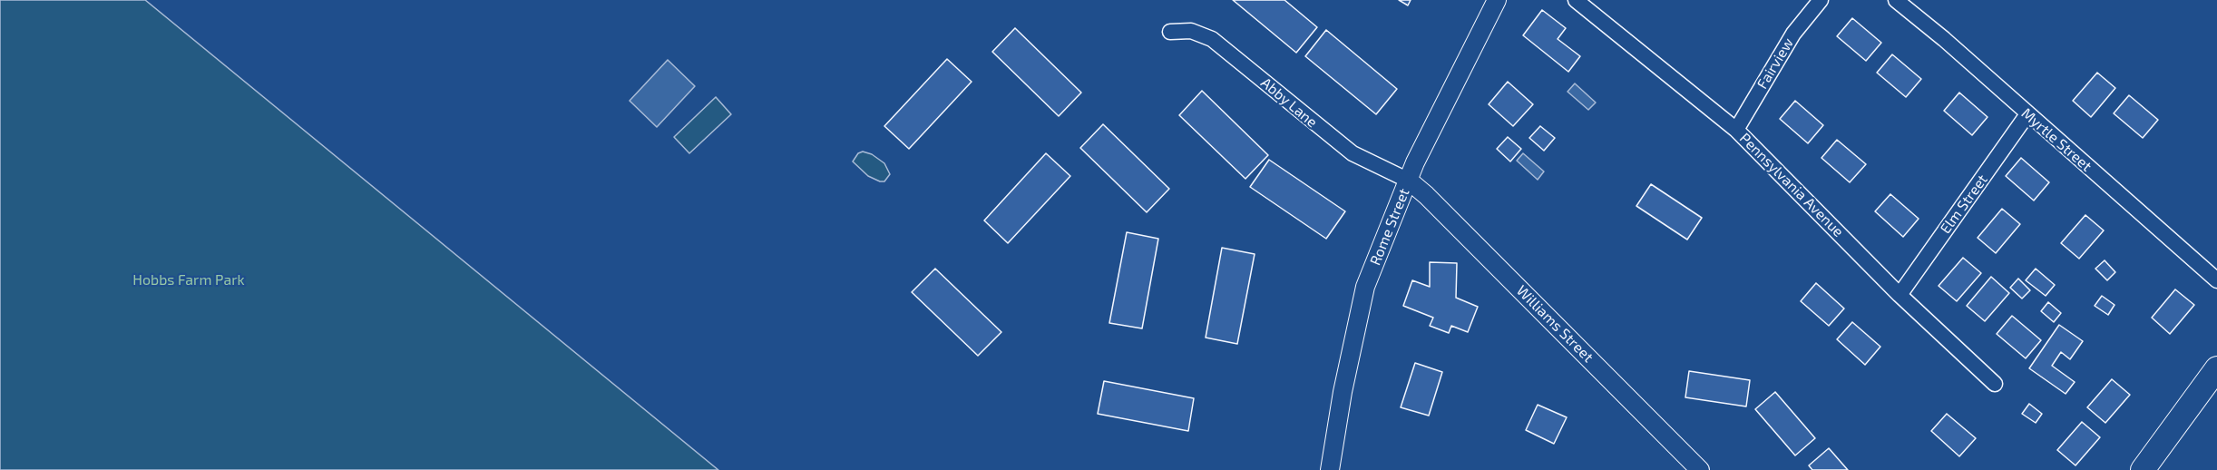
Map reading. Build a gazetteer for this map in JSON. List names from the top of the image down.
{
  "streets": {
    "street": [
      "Fairview",
      "Abby Lane",
      "Myrtle Street",
      "Pennsylvania Avenue",
      "Elm Street",
      "Rome Street",
      "Williams Street"
    ]
  },
  "crossings": [
    ["Fairview", "Pennsylvania Avenue"],
    ["Abby Lane", "Rome Street"],
    ["Abby Lane", "Williams Street"],
    ["Myrtle Street", "Elm Street"],
    ["Pennsylvania Avenue", "Elm Street"],
    ["Rome Street", "Williams Street"]
  ],
  "parks": ["Hobbs Farm Park"]
}
